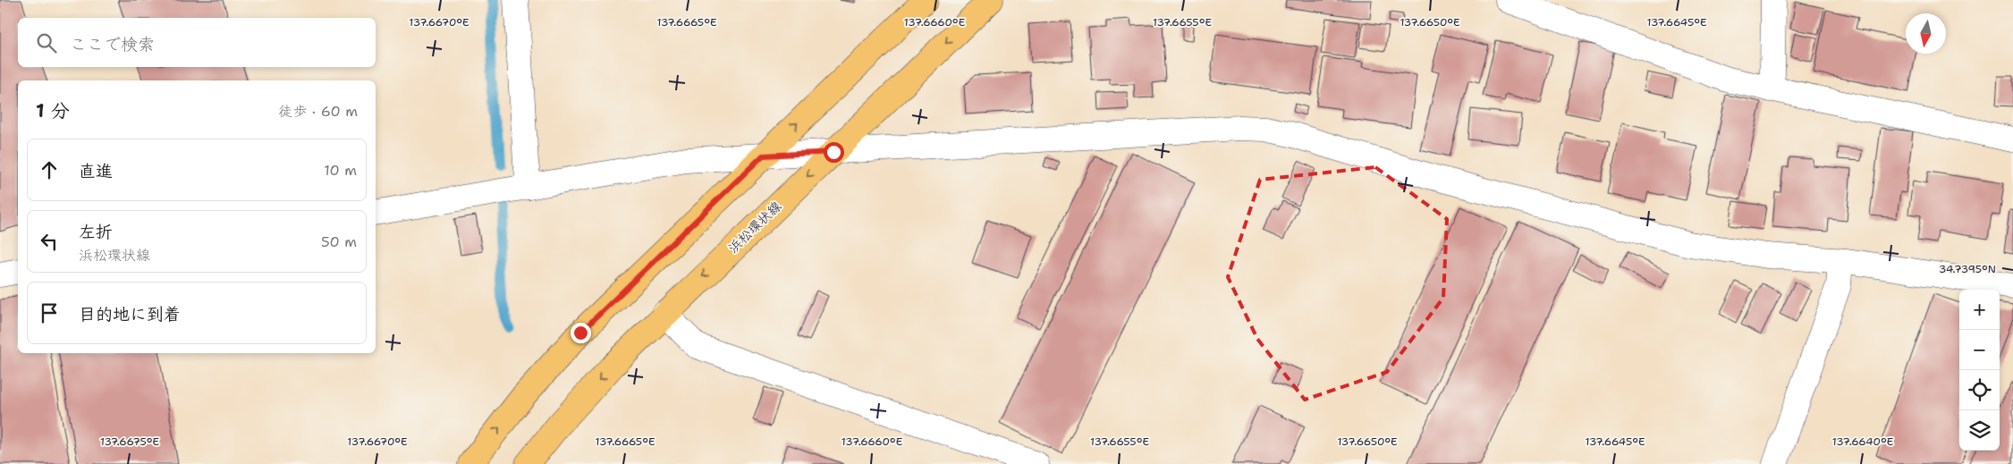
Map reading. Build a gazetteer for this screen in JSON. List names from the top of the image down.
{
  "streets": {
    "main road": ["浜松環状線"]
  },
  "north": "bottom",
  "page": {
    "search": "ここで検索",
    "heading": ["1 分", "徒歩 · 60 m"],
    "list": [
      ["直進", "10 m"],
      ["左折", "浜松環状線", "50 m"],
      "目的地に到着"
    ],
    "map_buttons": ["+", "−"]
  },
  "coordinates": [
    "137.6670°E",
    "137.6665°E",
    "137.6660°E",
    "137.6655°E",
    "137.6650°E",
    "137.6645°E",
    "34.7395°N",
    "137.6675°E",
    "137.6640°E"
  ]
}
